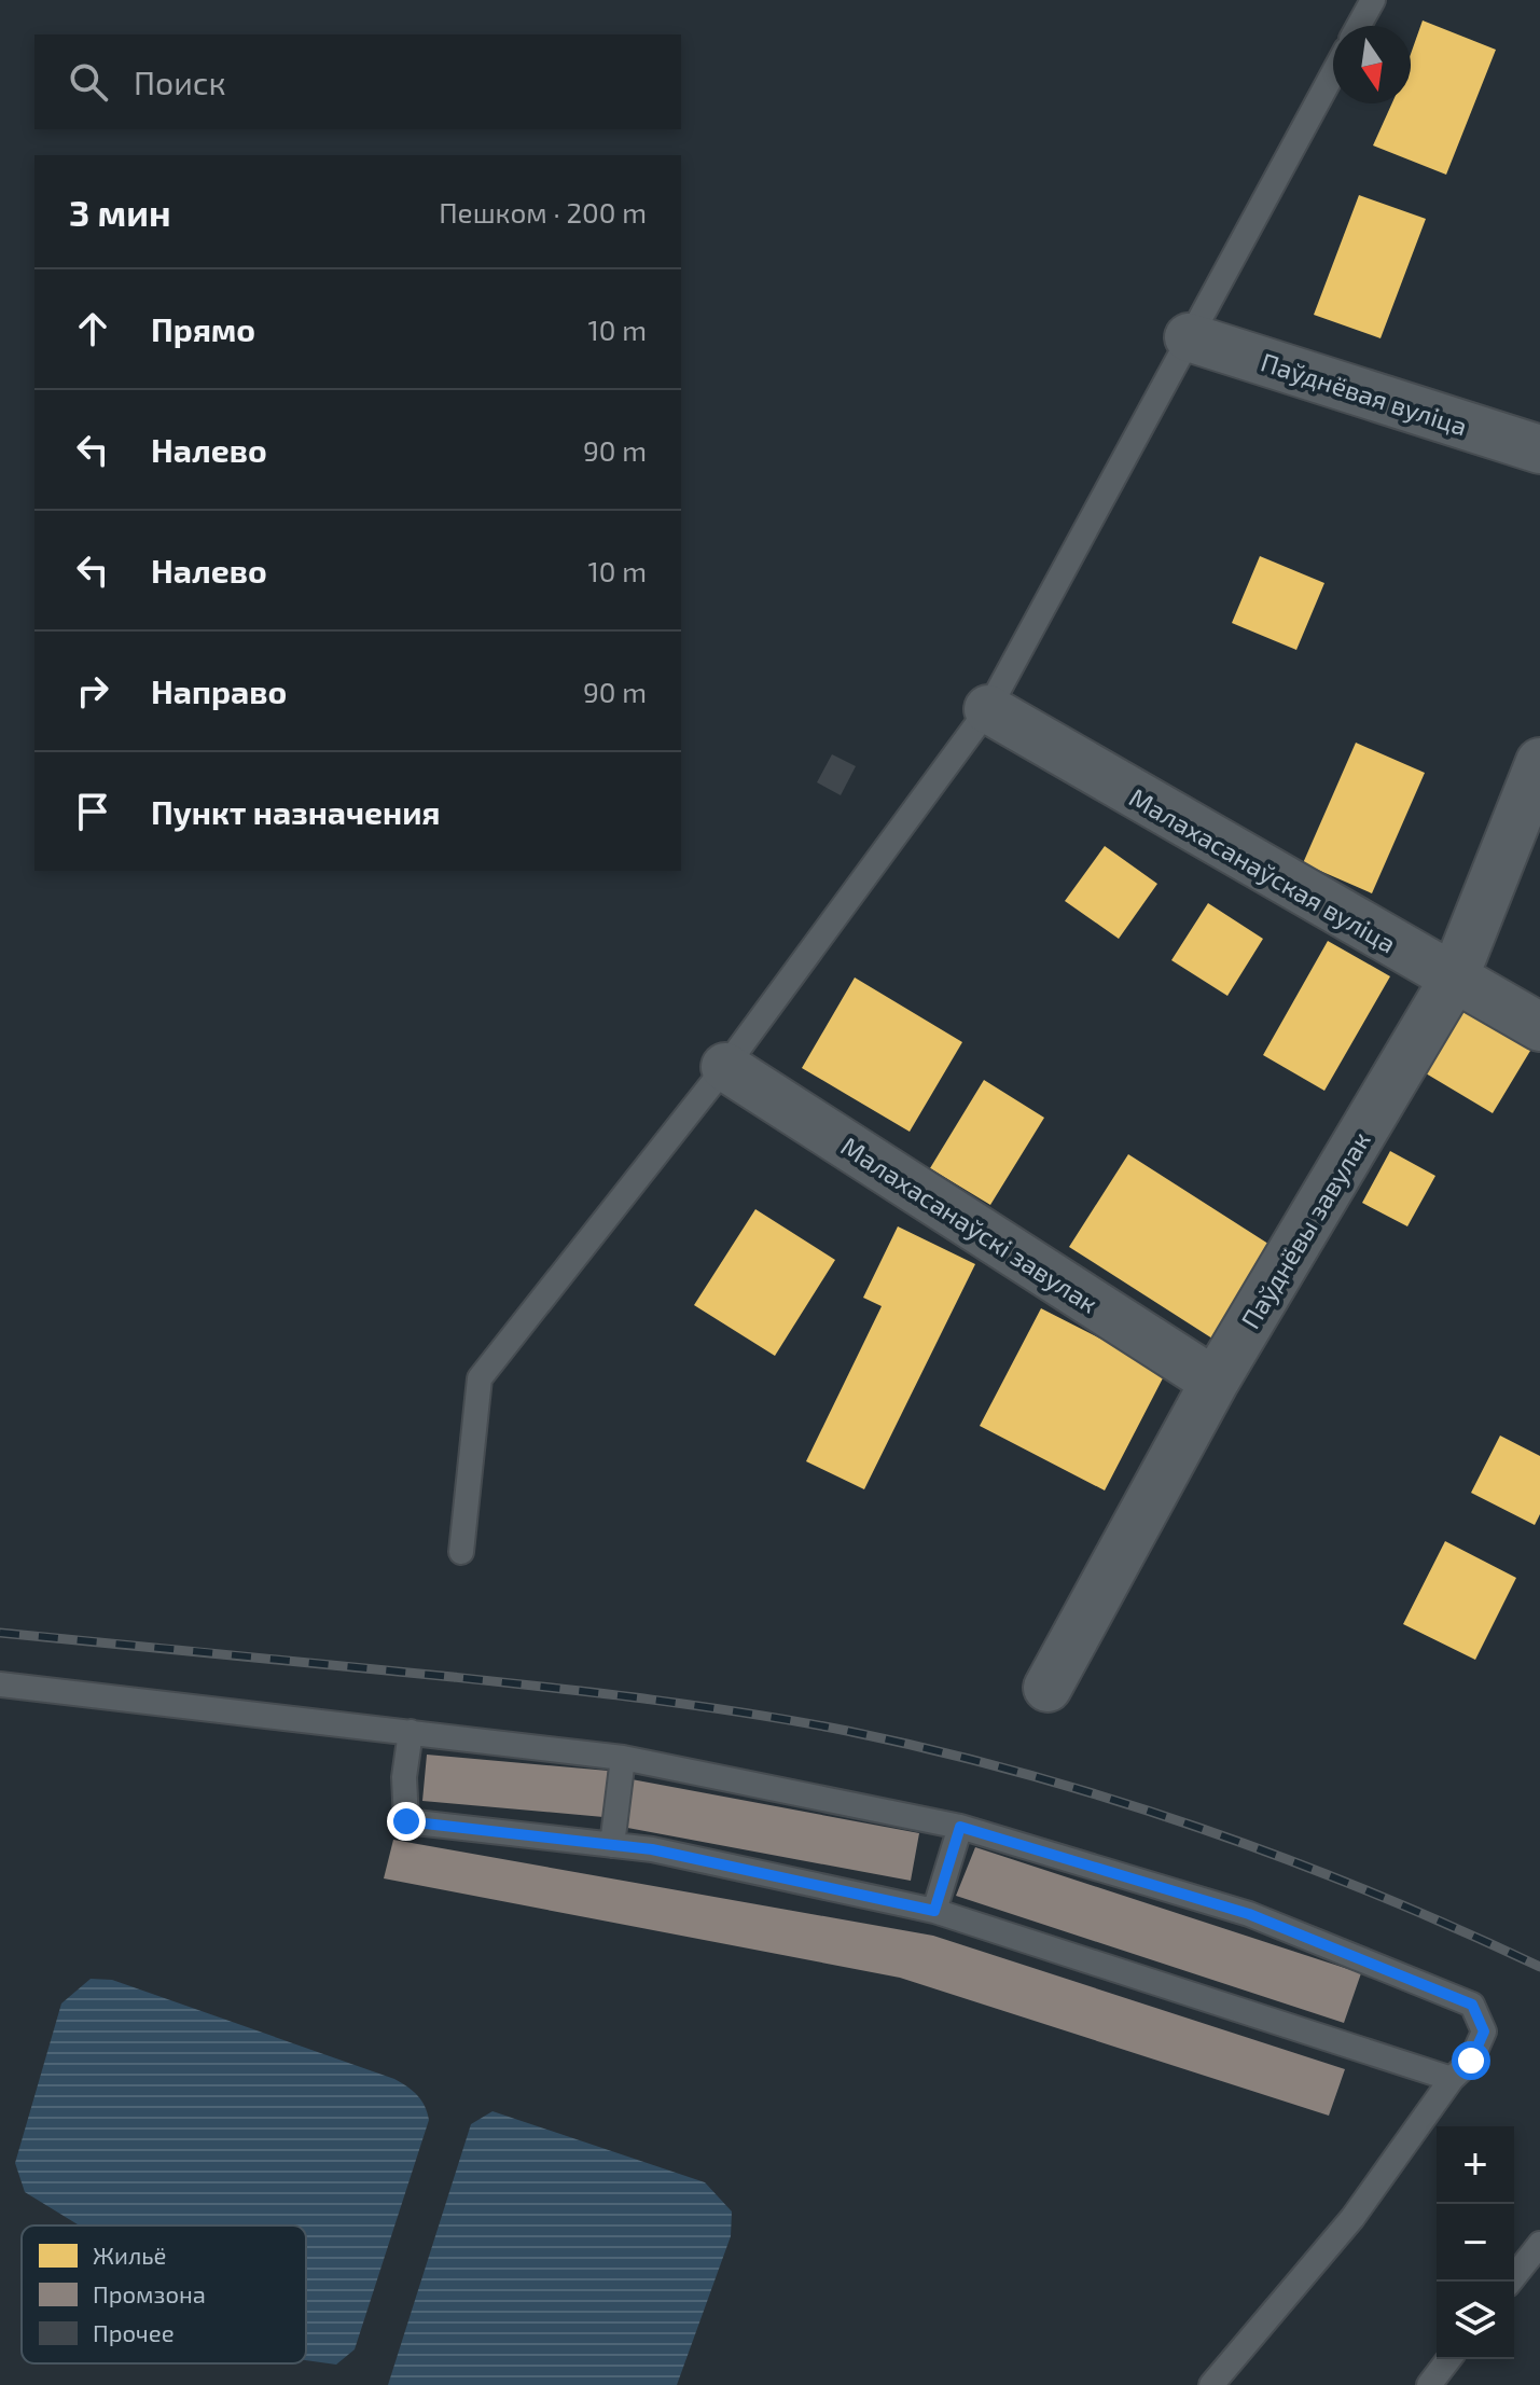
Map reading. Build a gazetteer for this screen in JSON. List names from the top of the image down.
{
  "streets": {
    "street": [
      "Паўднёвая вуліца",
      "Малахасанаўская вуліца",
      "Малахасанаўскі завулак",
      "Паўднёвы завулак"
    ]
  },
  "crossings": [
    ["Малахасанаўская вуліца", "Паўднёвы завулак"],
    ["Малахасанаўскі завулак", "Паўднёвы завулак"]
  ],
  "legend": ["Жильё", "Промзона", "Прочее"],
  "north": "bottom",
  "page": {
    "search": "Поиск",
    "heading": ["3 мин", "Пешком · 200 m"],
    "list": [
      ["Прямо", "10 m"],
      ["Налево", "90 m"],
      ["Налево", "10 m"],
      ["Направо", "90 m"],
      "Пункт назначения"
    ],
    "map_buttons": ["+", "−"]
  }
}
